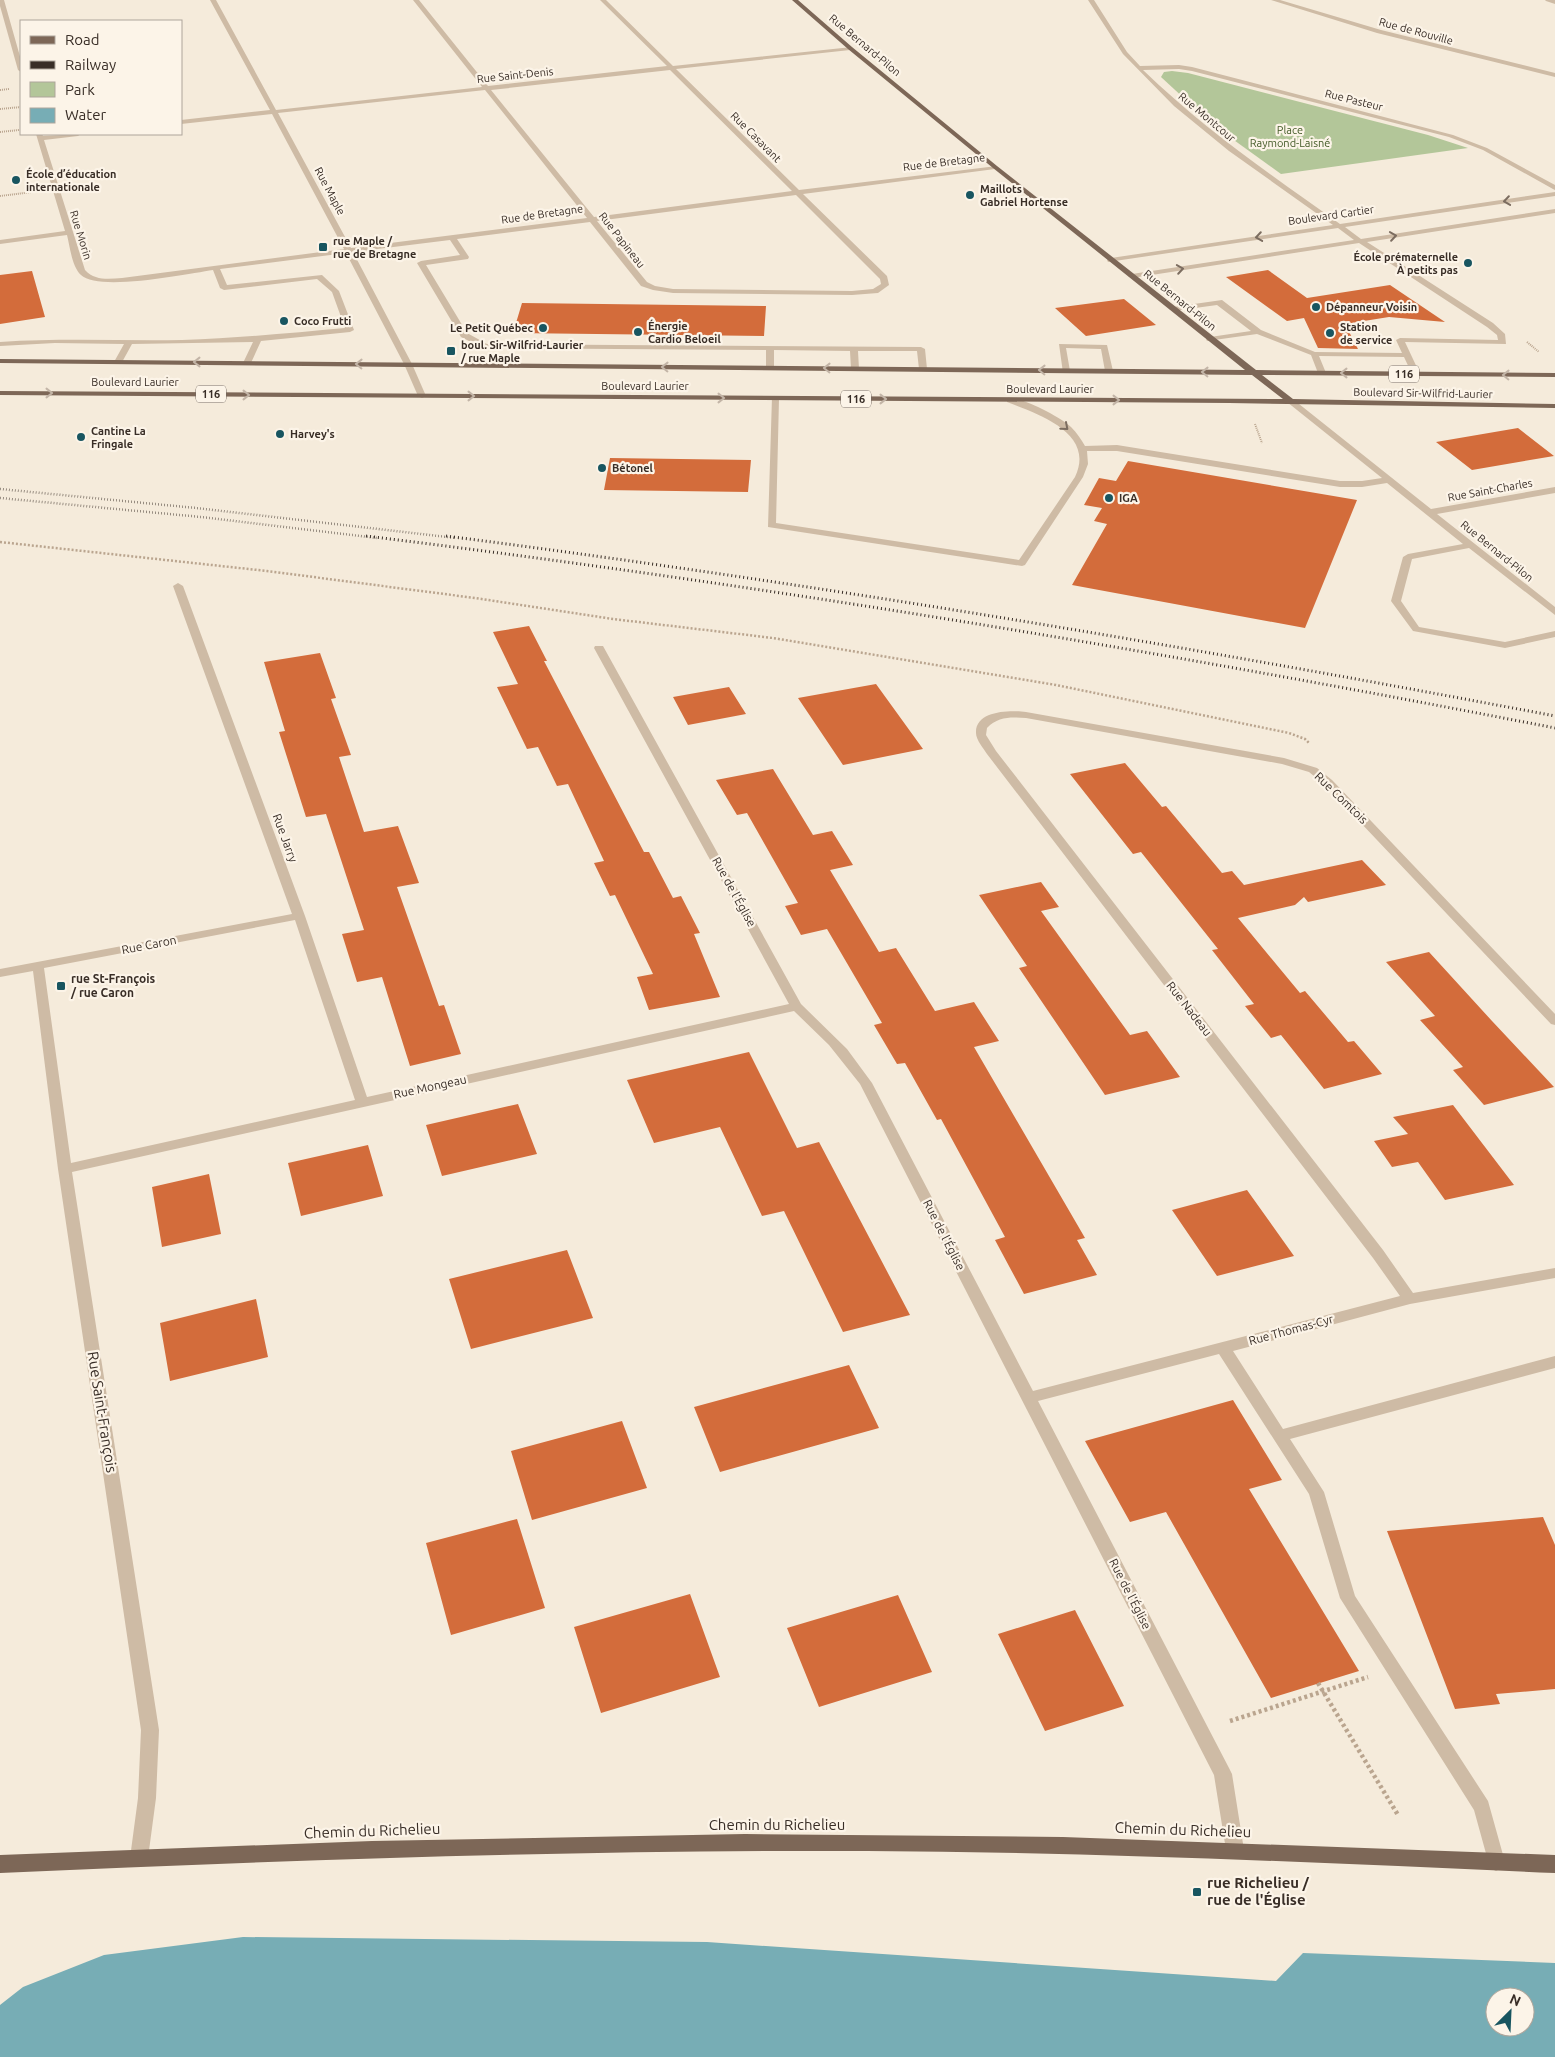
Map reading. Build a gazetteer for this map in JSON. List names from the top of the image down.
{
  "streets": {
    "main road": [
      "Rue Bernard-Pilon",
      "116",
      "Boulevard Laurier",
      "Boulevard Sir-Wilfrid-Laurier",
      "Chemin du Richelieu"
    ],
    "street": [
      "Rue de Rouville",
      "Rue Saint-Denis",
      "Rue Pasteur",
      "Rue Montcour",
      "Rue Casavant",
      "Rue de Bretagne",
      "Rue Maple",
      "Boulevard Cartier",
      "Rue Morin",
      "Rue Papineau",
      "Rue Saint-Charles",
      "Rue Comtois",
      "Rue Jarry",
      "Rue de l'Église",
      "Rue Caron",
      "Rue Nadeau",
      "Rue Mongeau",
      "Rue Thomas-Cyr",
      "Rue Saint-François"
    ]
  },
  "crossings": [
    ["Rue Bernard-Pilon", "Rue Saint-Denis"],
    ["Rue Bernard-Pilon", "Rue de Bretagne"],
    ["Rue Bernard-Pilon", "Boulevard Cartier"],
    ["Rue Bernard-Pilon", "Boulevard Laurier"],
    ["Rue Bernard-Pilon", "Boulevard Sir-Wilfrid-Laurier"],
    ["Rue Bernard-Pilon", "Rue Saint-Charles"],
    ["Rue Saint-Denis", "Rue Casavant"],
    ["Rue Saint-Denis", "Rue Maple"],
    ["Rue Saint-Denis", "Rue Papineau"],
    ["Rue Pasteur", "Rue Montcour"],
    ["Rue Montcour", "Boulevard Cartier"],
    ["Rue Casavant", "Rue de Bretagne"],
    ["Rue Casavant", "Rue Papineau"],
    ["Rue de Bretagne", "Rue Maple"],
    ["Rue de Bretagne", "Rue Morin"],
    ["Rue de Bretagne", "Rue Papineau"],
    ["Rue Maple", "Boulevard Laurier"],
    ["Boulevard Laurier", "Boulevard Sir-Wilfrid-Laurier"],
    ["Rue Comtois", "Rue Nadeau"],
    ["Rue Jarry", "Rue Caron"],
    ["Rue Jarry", "Rue Mongeau"],
    ["Rue de l'Église", "Rue Mongeau"],
    ["Rue de l'Église", "Rue Thomas-Cyr"],
    ["Rue de l'Église", "Chemin du Richelieu"],
    ["Rue Caron", "Rue Saint-François"],
    ["Rue Nadeau", "Rue Thomas-Cyr"],
    ["Rue Mongeau", "Rue Saint-François"],
    ["Rue Saint-François", "Chemin du Richelieu"]
  ],
  "parks": ["Place Raymond-Laisné"],
  "places": {
    "other": [
      "École d’éducation internationale",
      "Maillots Gabriel Hortense",
      "École prématernelle À petits pas",
      "Dépanneur Voisin",
      "Coco Frutti",
      "Le Petit Québec",
      "Énergie Cardio Beloeil",
      "Station de service",
      "Harvey's",
      "Cantine La Fringale",
      "Bétonel",
      "IGA"
    ],
    "transit": [
      "rue Maple / rue de Bretagne",
      "boul. Sir-Wilfrid-Laurier / rue Maple",
      "rue St-François / rue Caron",
      "rue Richelieu / rue de l'Église"
    ]
  },
  "legend": [
    "Road",
    "Railway",
    "Park",
    "Water"
  ],
  "north": "top right"
}
